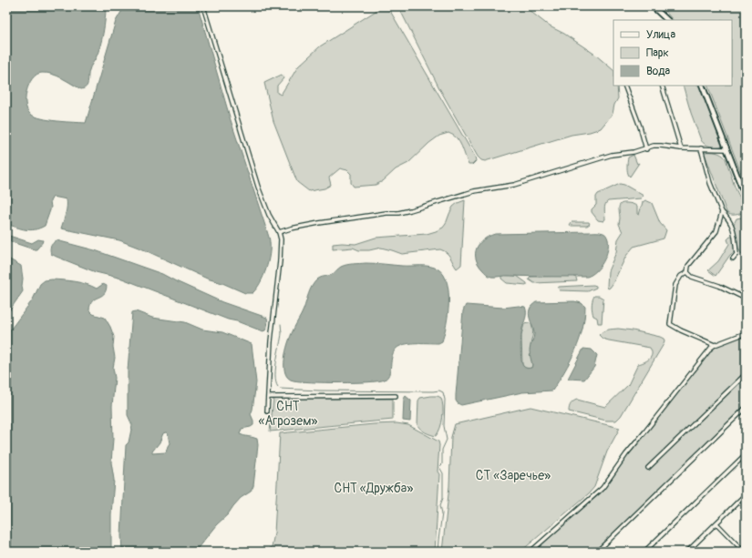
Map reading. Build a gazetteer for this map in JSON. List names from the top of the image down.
{
  "parks": ["СНТ «Агрозем»", "СТ «Заречье»", "СНТ «Дружба»"],
  "legend": ["Улица", "Парк", "Вода"]
}
